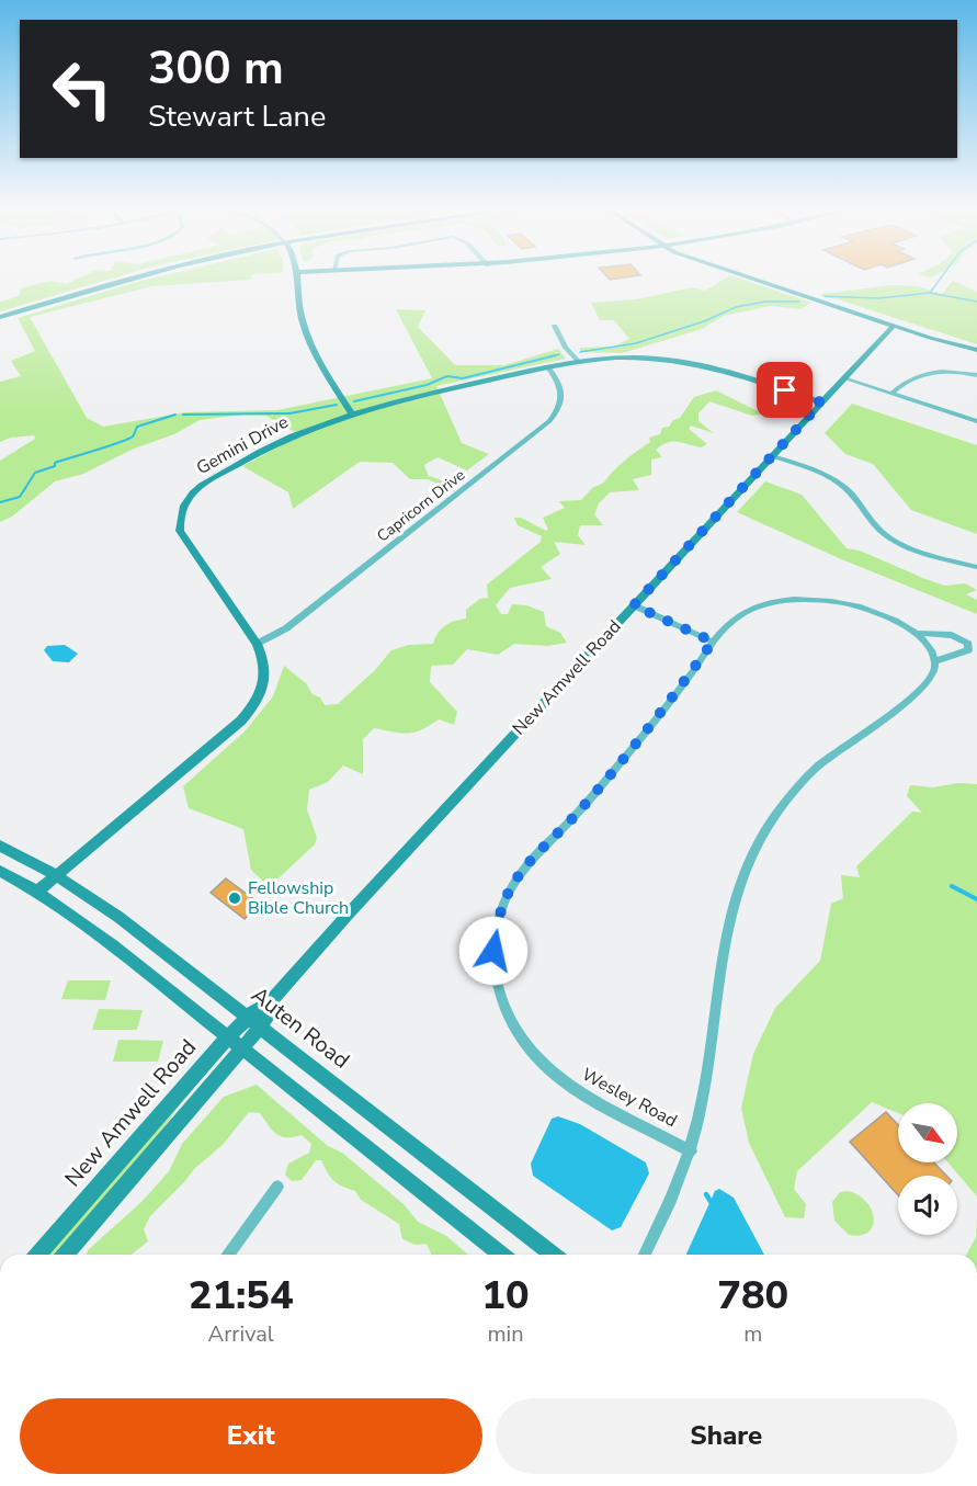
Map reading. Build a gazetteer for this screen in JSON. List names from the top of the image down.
{
  "streets": {
    "street": [
      "Gemini Drive",
      "Capricorn Drive",
      "New Amwell Road",
      "Auten Road",
      "Wesley Road"
    ]
  },
  "crossings": [
    ["Gemini Drive", "Capricorn Drive"],
    ["Gemini Drive", "New Amwell Road"],
    ["Gemini Drive", "Auten Road"],
    ["New Amwell Road", "Auten Road"]
  ],
  "places": ["Fellowship Bible Church"],
  "north": "bottom right",
  "page": {
    "turn": ["300 m", "Stewart Lane"],
    "eta": [
      "21:54",
      "Arrival",
      "10",
      "min",
      "780",
      "m"
    ],
    "buttons": ["Exit", "Share"]
  }
}
